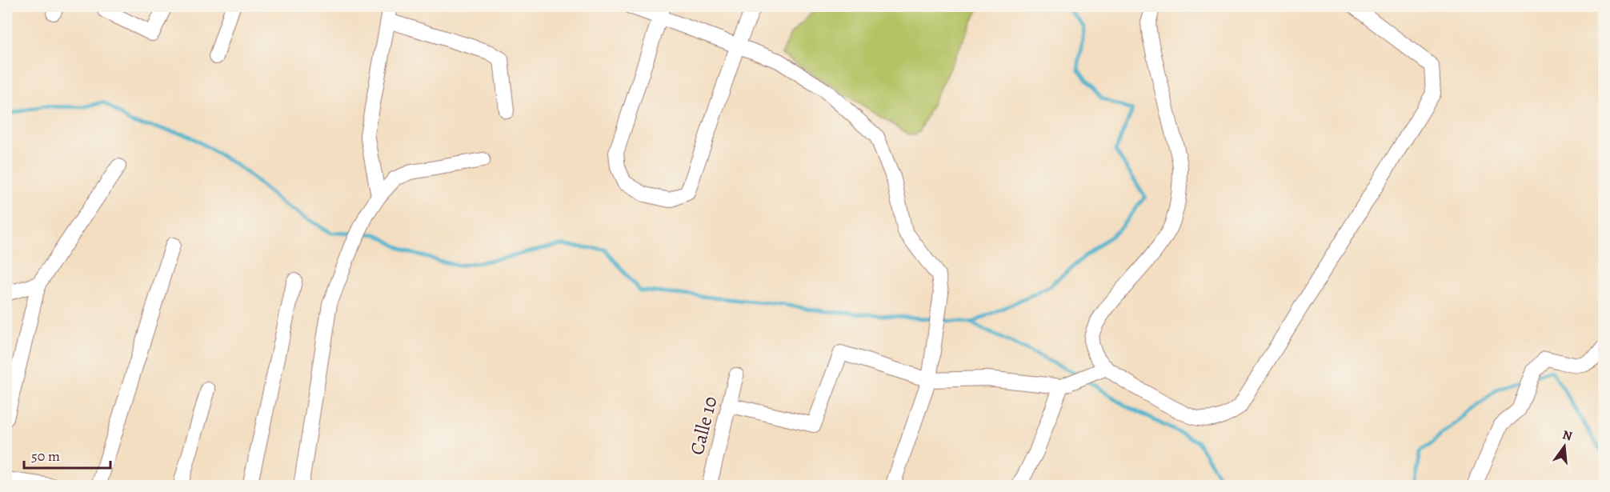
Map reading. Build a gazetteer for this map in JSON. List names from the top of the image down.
{
  "streets": {
    "street": ["Calle 10"]
  },
  "scale_bar": "50 m",
  "north": "top"
}
